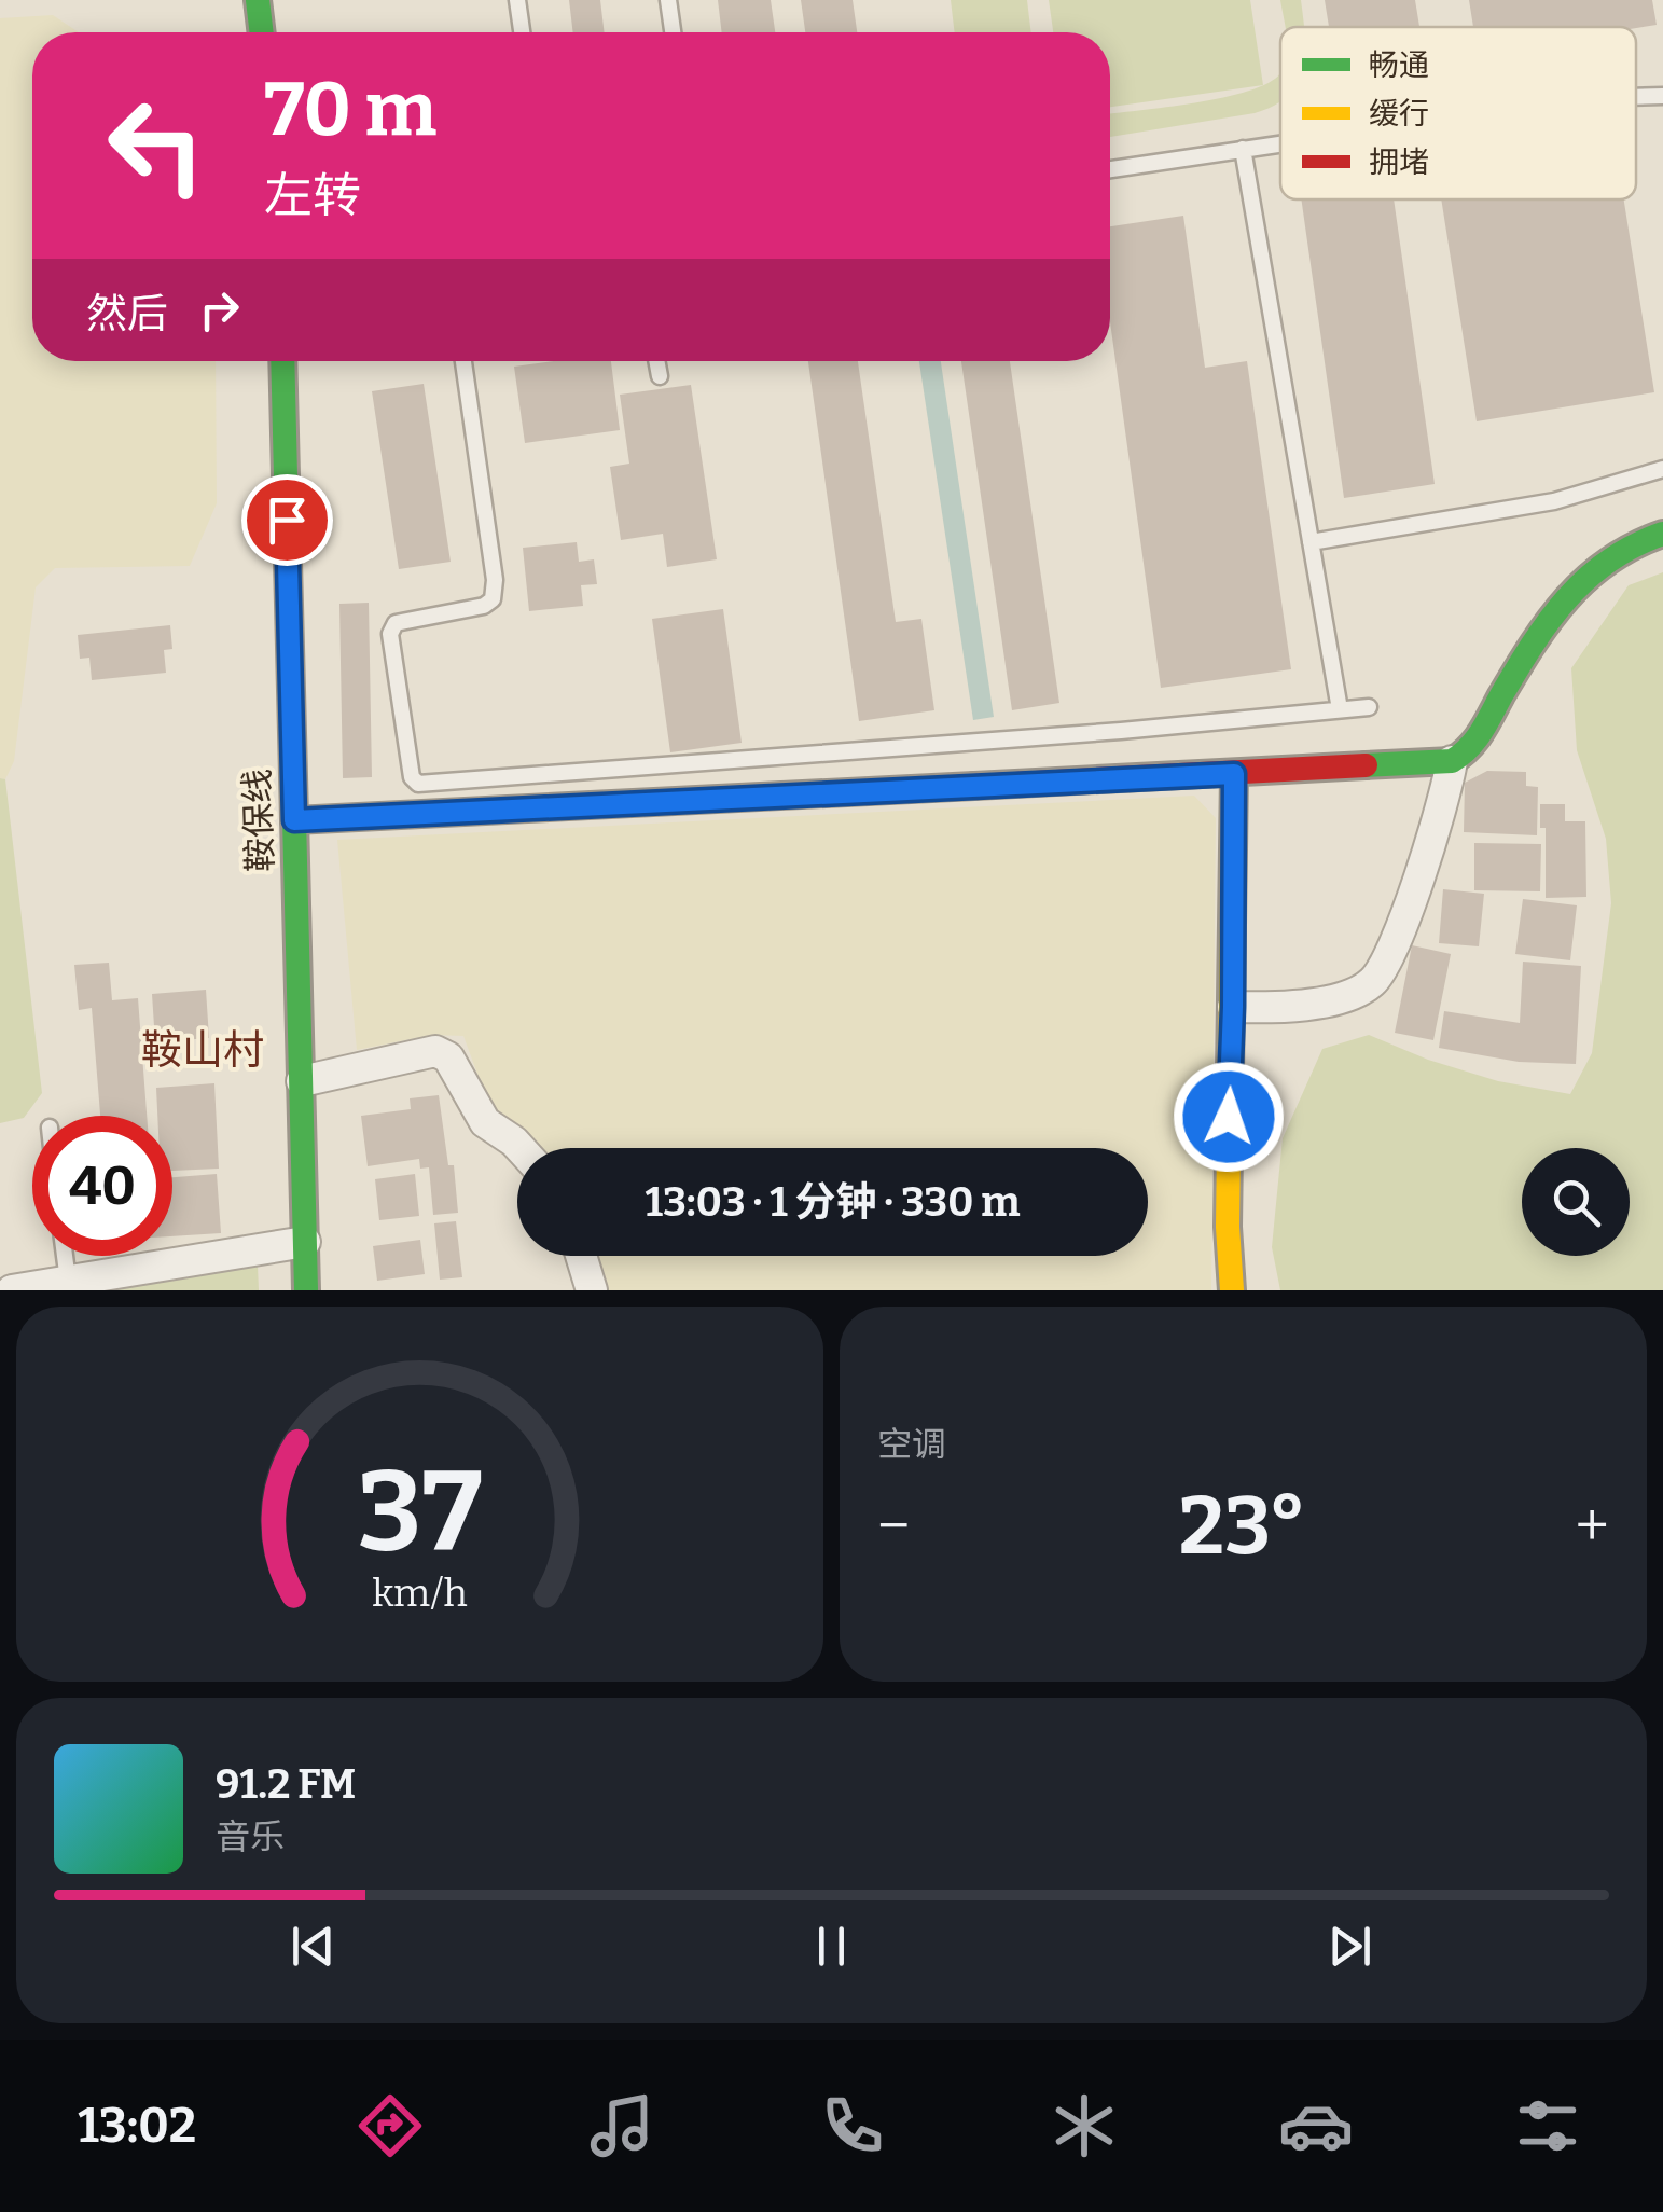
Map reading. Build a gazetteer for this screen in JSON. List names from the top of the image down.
{
  "streets": {
    "street": ["鞍保线"]
  },
  "districts": ["鞍山村"],
  "legend": ["畅通", "缓行", "拥堵"],
  "page": {
    "turn": ["70 m", "左转"],
    "then": "然后",
    "limit": "40",
    "trip": "13:03 · 1 分钟 · 330 m",
    "tile": "空调",
    "heat": ["−", "23°", "+"],
    "song": ["91.2 FM", "音乐"],
    "tabs": "13:02",
    "gauge": ["37", "km/h"]
  }
}
